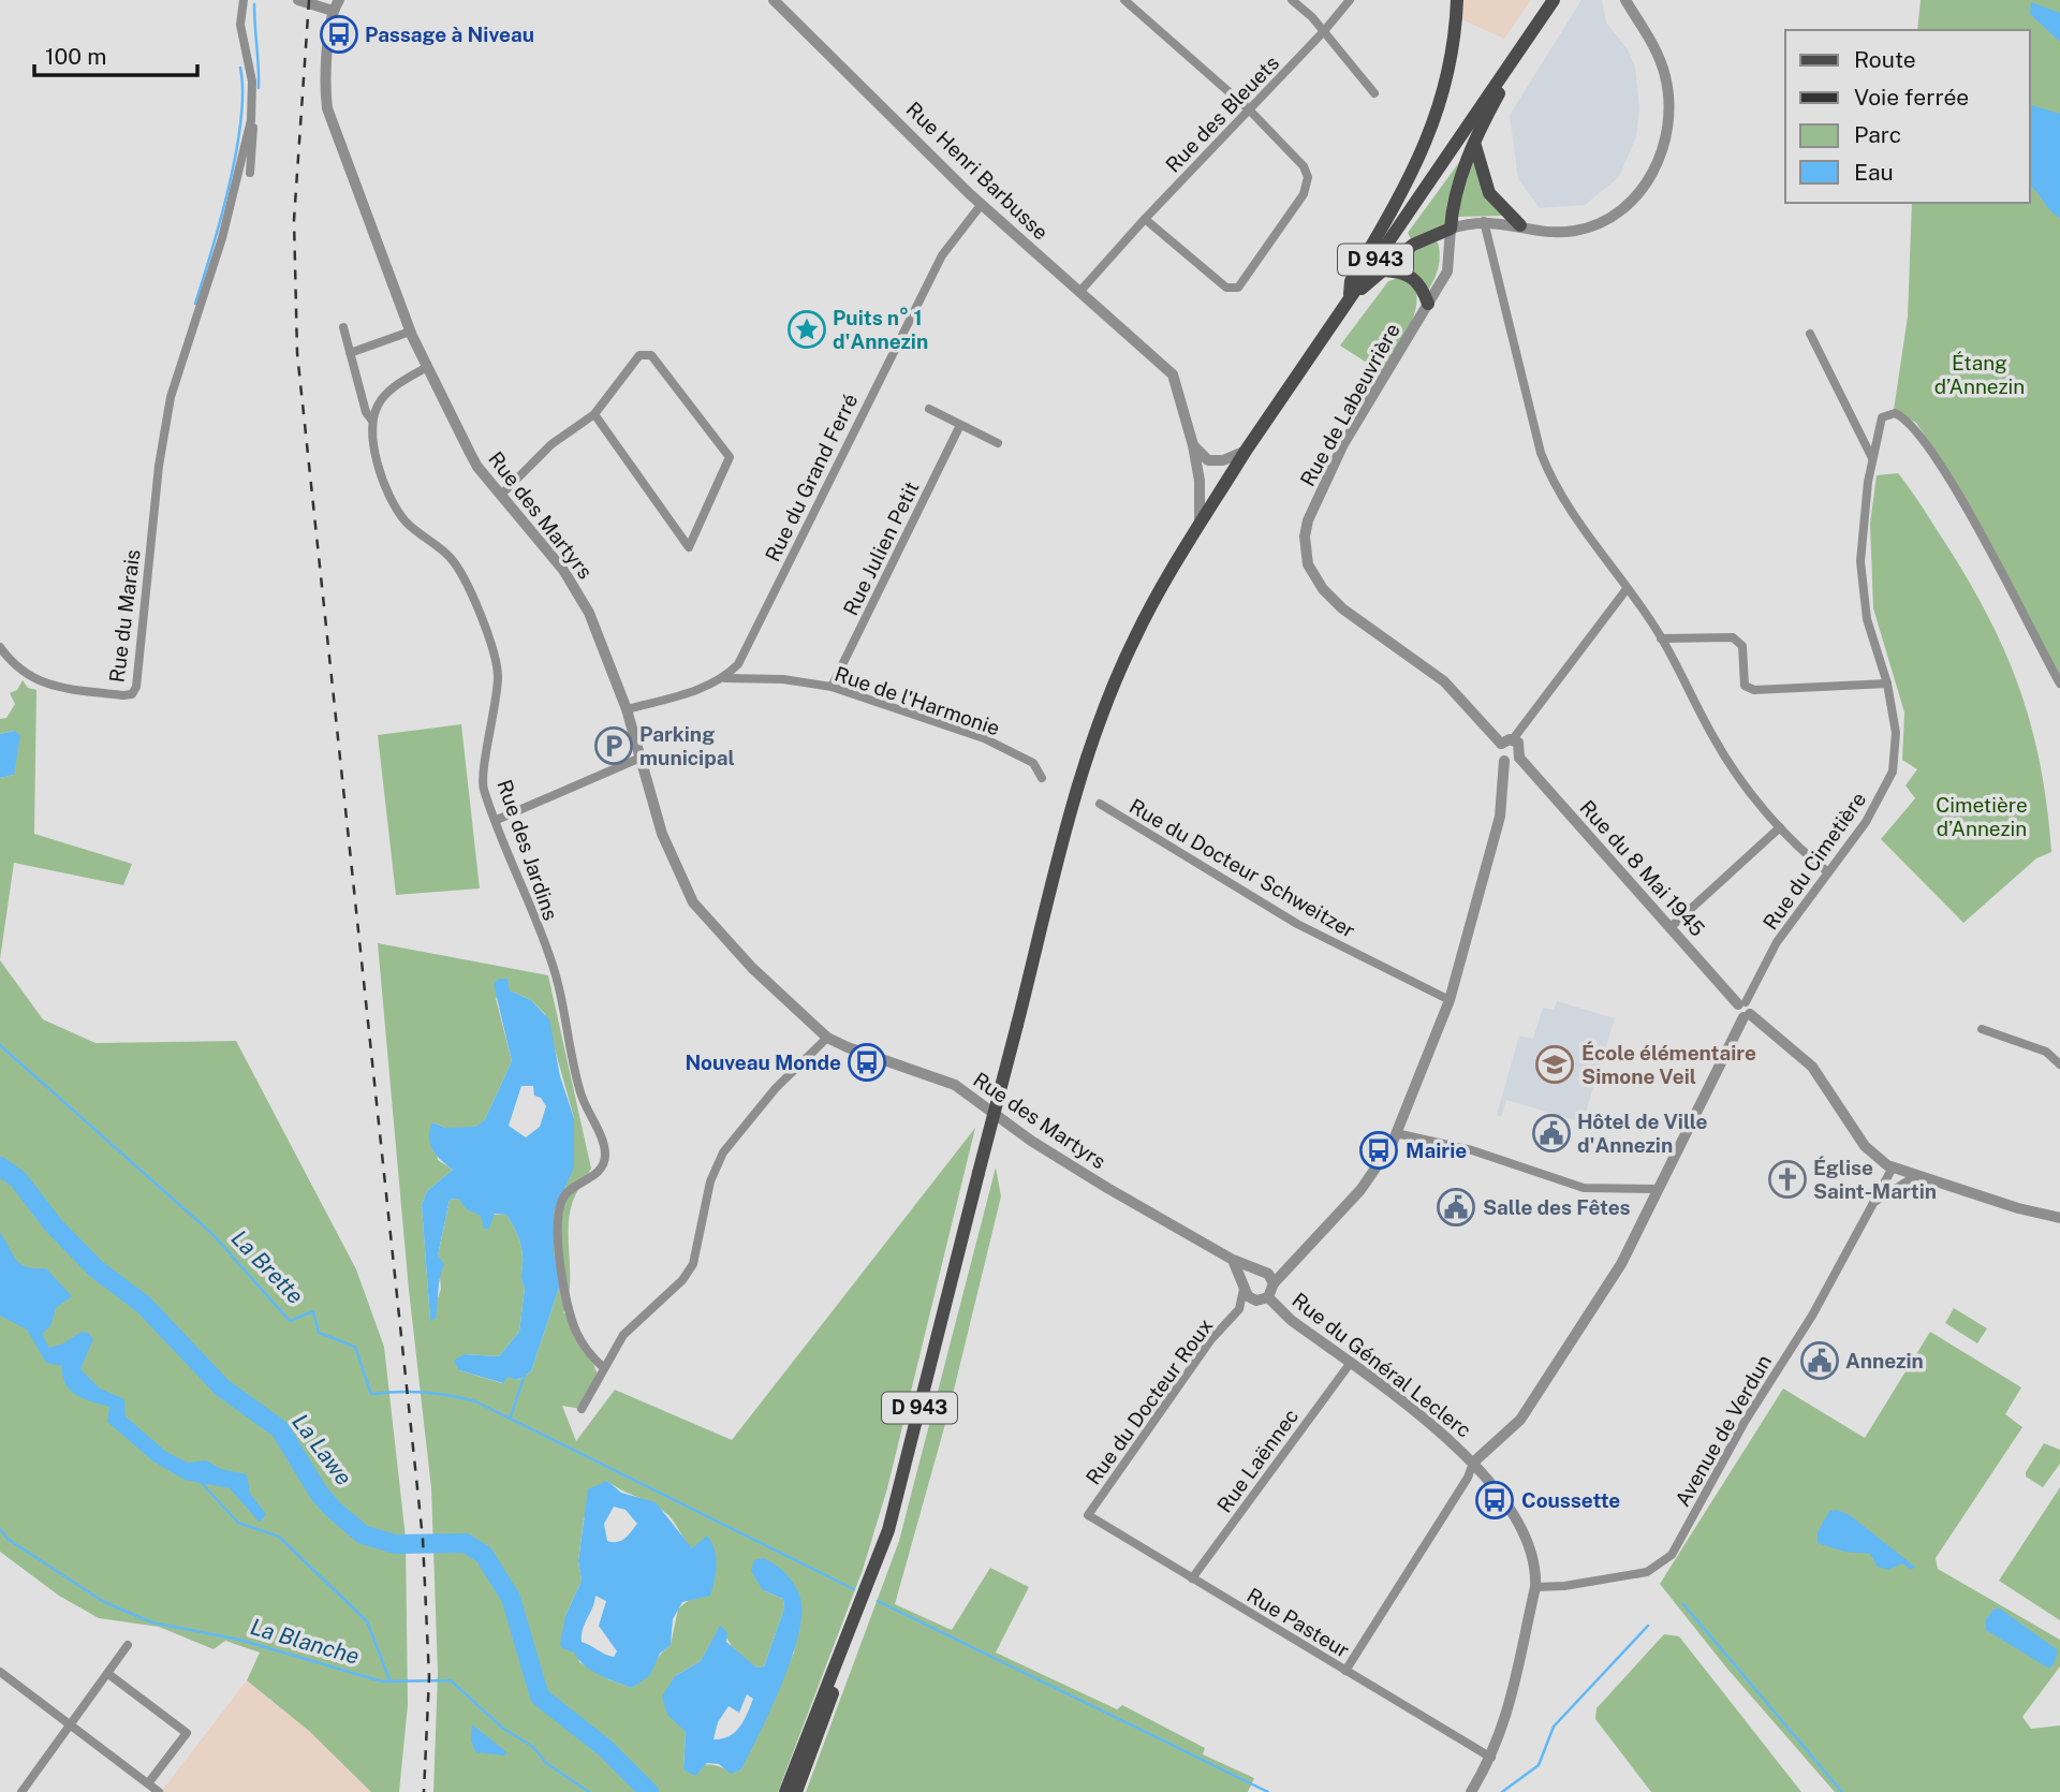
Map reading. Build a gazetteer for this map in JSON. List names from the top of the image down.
{
  "streets": {
    "main road": ["D 943"],
    "street": [
      "Rue des Bleuets",
      "Rue Henri Barbusse",
      "Rue de Labeuvrière",
      "Rue du Grand Ferré",
      "Rue des Martyrs",
      "Rue Julien Petit",
      "Rue du Marais",
      "Rue de l'Harmonie",
      "Rue des Jardins",
      "Rue du Cimetière",
      "Rue du Docteur Schweitzer",
      "Rue du 8 Mai 1945",
      "Rue du Général Leclerc",
      "Rue du Docteur Roux",
      "Avenue de Verdun",
      "Rue Laënnec",
      "Rue Pasteur"
    ]
  },
  "crossings": [
    ["Rue des Bleuets", "Rue Henri Barbusse"],
    ["Rue Henri Barbusse", "D 943"],
    ["Rue Henri Barbusse", "Rue du Grand Ferré"],
    ["Rue de Labeuvrière", "Rue du 8 Mai 1945"],
    ["Rue du Grand Ferré", "Rue de l'Harmonie"],
    ["Rue Julien Petit", "Rue de l'Harmonie"],
    ["Rue du Cimetière", "Rue du 8 Mai 1945"],
    ["Rue du Général Leclerc", "Rue du Docteur Roux"],
    ["Rue du Général Leclerc", "Avenue de Verdun"],
    ["Rue du Général Leclerc", "Rue Laënnec"],
    ["Rue du Général Leclerc", "Rue Pasteur"],
    ["Rue du Docteur Roux", "Rue Pasteur"],
    ["Rue Laënnec", "Rue Pasteur"]
  ],
  "water": ["La Brette", "La Lawe", "La Blanche"],
  "parks": ["Étang d’Annezin", "Cimetière d’Annezin"],
  "places": {
    "bus stop": [
      "Passage à Niveau",
      "Nouveau Monde",
      "Mairie",
      "Coussette"
    ],
    "place": ["Puits n° 1 d'Annezin"],
    "parking": ["Parking municipal"],
    "school or university": ["École élémentaire Simone Veil"],
    "public building": ["Hôtel de Ville d'Annezin", "Salle des Fêtes", "Annezin"],
    "church": ["Église Saint-Martin"]
  },
  "legend": [
    "Route",
    "Voie ferrée",
    "Parc",
    "Eau"
  ],
  "scale_bar": "100 m"
}
